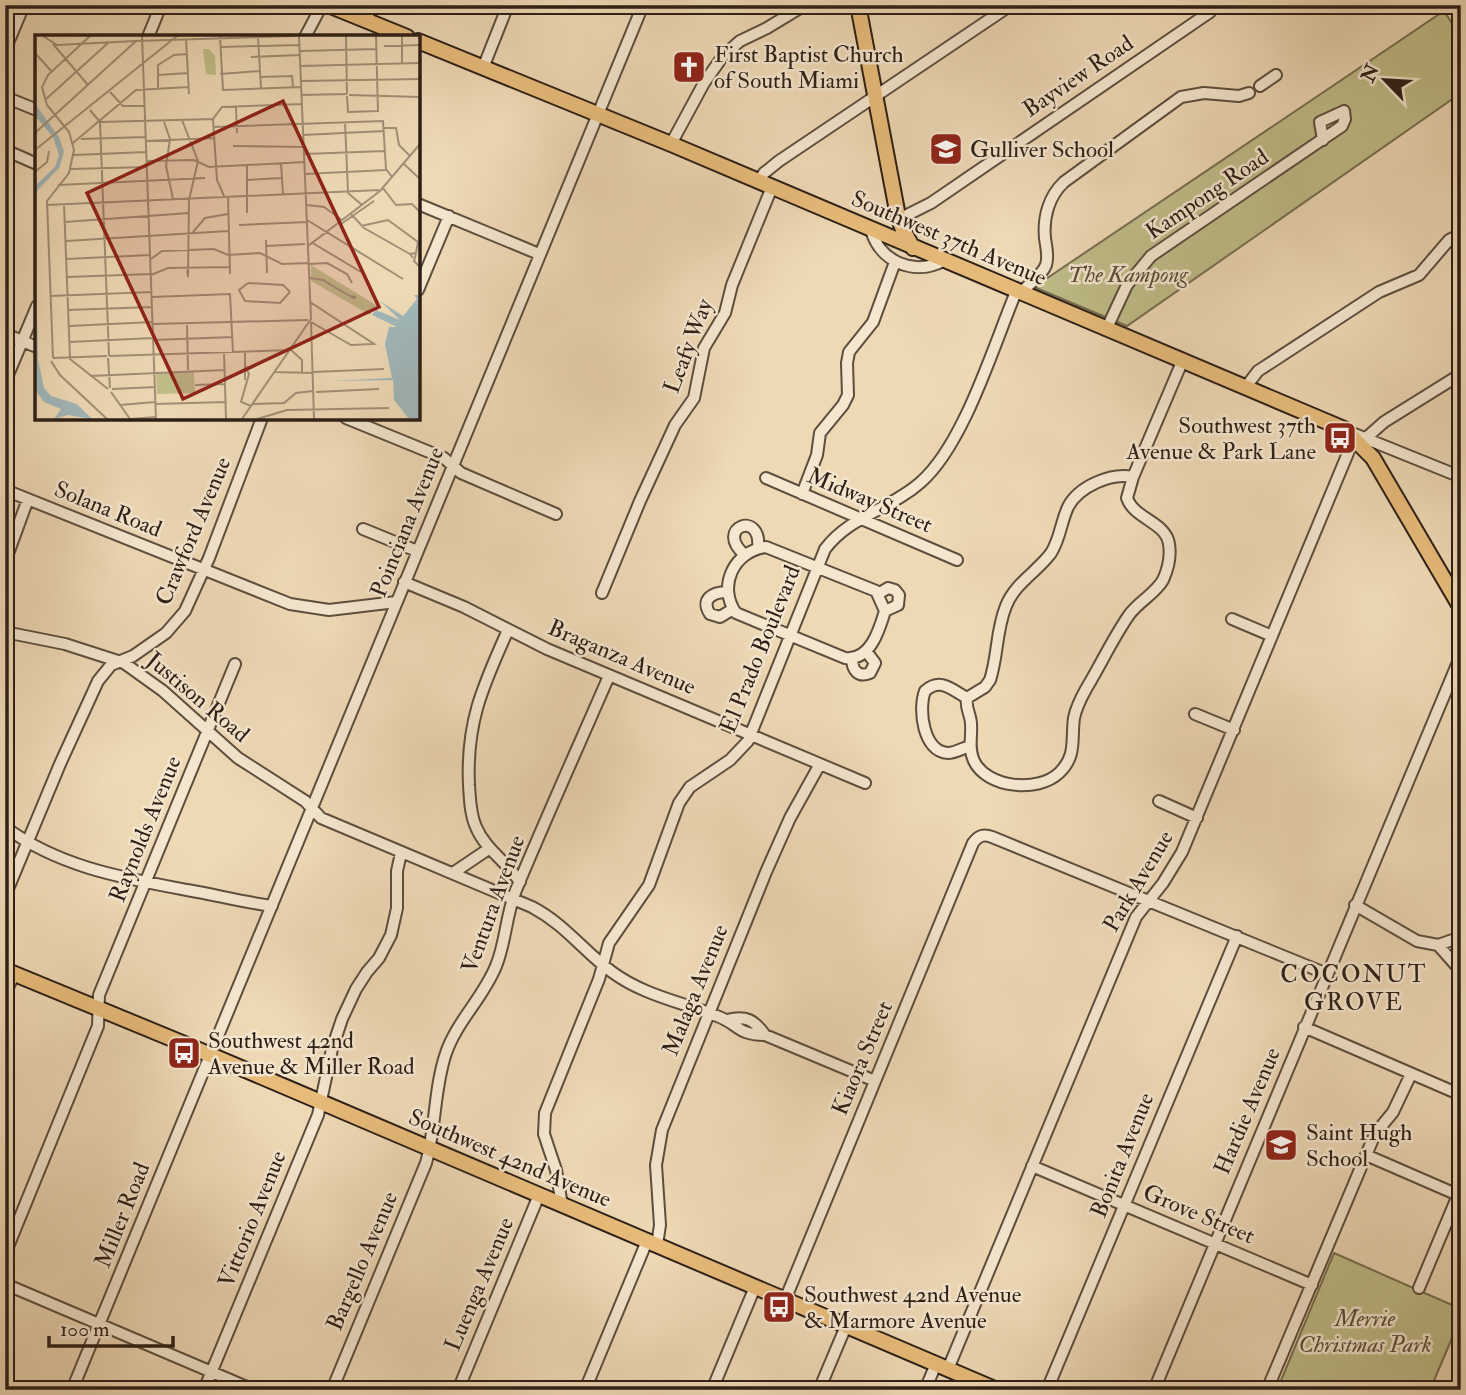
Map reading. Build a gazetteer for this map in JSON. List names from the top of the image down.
{
  "streets": {
    "main road": ["Southwest 37th Avenue", "Southwest 42nd Avenue"],
    "street": [
      "Bayview Road",
      "Kampong Road",
      "Leafy Way",
      "Midway Street",
      "Solana Road",
      "Poinciana Avenue",
      "Crawford Avenue",
      "El Prado Boulevard",
      "Braganza Avenue",
      "Justison Road",
      "Raynolds Avenue",
      "Park Avenue",
      "Ventura Avenue",
      "Malaga Avenue",
      "Kiaora Street",
      "Hardie Avenue",
      "Bonita Avenue",
      "Grove Street",
      "Miller Road",
      "Vittorio Avenue",
      "Bargello Avenue",
      "Luenga Avenue"
    ]
  },
  "crossings": [
    ["Kampong Road", "Southwest 37th Avenue"],
    ["Southwest 37th Avenue", "Leafy Way"],
    ["Southwest 37th Avenue", "Poinciana Avenue"],
    ["Southwest 37th Avenue", "El Prado Boulevard"],
    ["Midway Street", "El Prado Boulevard"],
    ["Solana Road", "Poinciana Avenue"],
    ["Solana Road", "Crawford Avenue"],
    ["Poinciana Avenue", "Braganza Avenue"],
    ["Poinciana Avenue", "Justison Road"],
    ["Poinciana Avenue", "Southwest 42nd Avenue"],
    ["Poinciana Avenue", "Miller Road"],
    ["Crawford Avenue", "Justison Road"],
    ["El Prado Boulevard", "Braganza Avenue"],
    ["El Prado Boulevard", "Justison Road"],
    ["El Prado Boulevard", "Southwest 42nd Avenue"],
    ["Braganza Avenue", "Ventura Avenue"],
    ["Braganza Avenue", "Malaga Avenue"],
    ["Justison Road", "Raynolds Avenue"],
    ["Justison Road", "Ventura Avenue"],
    ["Justison Road", "Malaga Avenue"],
    ["Justison Road", "Kiaora Street"],
    ["Justison Road", "Vittorio Avenue"],
    ["Raynolds Avenue", "Southwest 42nd Avenue"],
    ["Park Avenue", "Kiaora Street"],
    ["Park Avenue", "Southwest 42nd Avenue"],
    ["Park Avenue", "Grove Street"],
    ["Ventura Avenue", "Southwest 42nd Avenue"],
    ["Ventura Avenue", "Bargello Avenue"],
    ["Malaga Avenue", "Southwest 42nd Avenue"],
    ["Kiaora Street", "Southwest 42nd Avenue"],
    ["Hardie Avenue", "Grove Street"],
    ["Bonita Avenue", "Grove Street"],
    ["Southwest 42nd Avenue", "Miller Road"],
    ["Southwest 42nd Avenue", "Vittorio Avenue"],
    ["Southwest 42nd Avenue", "Bargello Avenue"],
    ["Southwest 42nd Avenue", "Luenga Avenue"]
  ],
  "districts": ["COCONUT GROVE"],
  "parks": ["The Kampong", "Merrie Christmas Park"],
  "places": {
    "church": ["First Baptist Church of South Miami"],
    "school or university": ["Gulliver School", "Saint Hugh School"],
    "bus stop": ["Southwest 37th Avenue & Park Lane", "Southwest 42nd Avenue & Miller Road", "Southwest 42nd Avenue & Marmore Avenue"]
  },
  "scale_bar": "100 m",
  "north": "top left"
}
